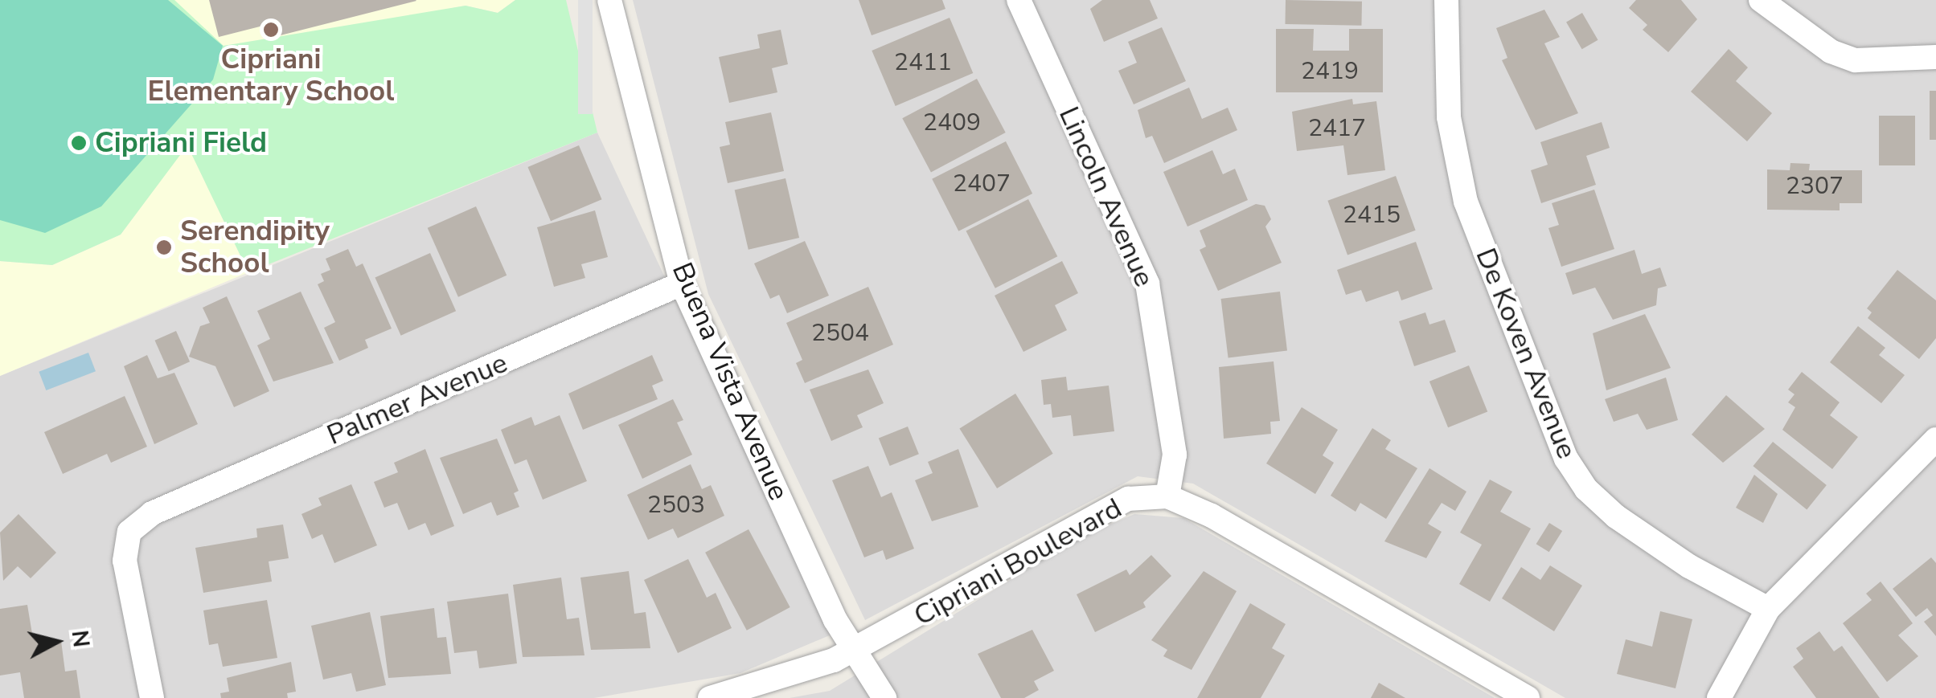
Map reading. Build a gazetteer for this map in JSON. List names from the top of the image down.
{
  "streets": {
    "street": [
      "Lincoln Avenue",
      "De Koven Avenue",
      "Buena Vista Avenue",
      "Palmer Avenue",
      "Cipriani Boulevard"
    ]
  },
  "crossings": [
    ["Lincoln Avenue", "Cipriani Boulevard"],
    ["Buena Vista Avenue", "Palmer Avenue"],
    ["Buena Vista Avenue", "Cipriani Boulevard"]
  ],
  "places": ["Cipriani Elementary School", "Cipriani Field", "Serendipity School"],
  "house_numbers": [
    "2411",
    "2419",
    "2409",
    "2417",
    "2407",
    "2307",
    "2415",
    "2504",
    "2503"
  ],
  "north": "right"
}
